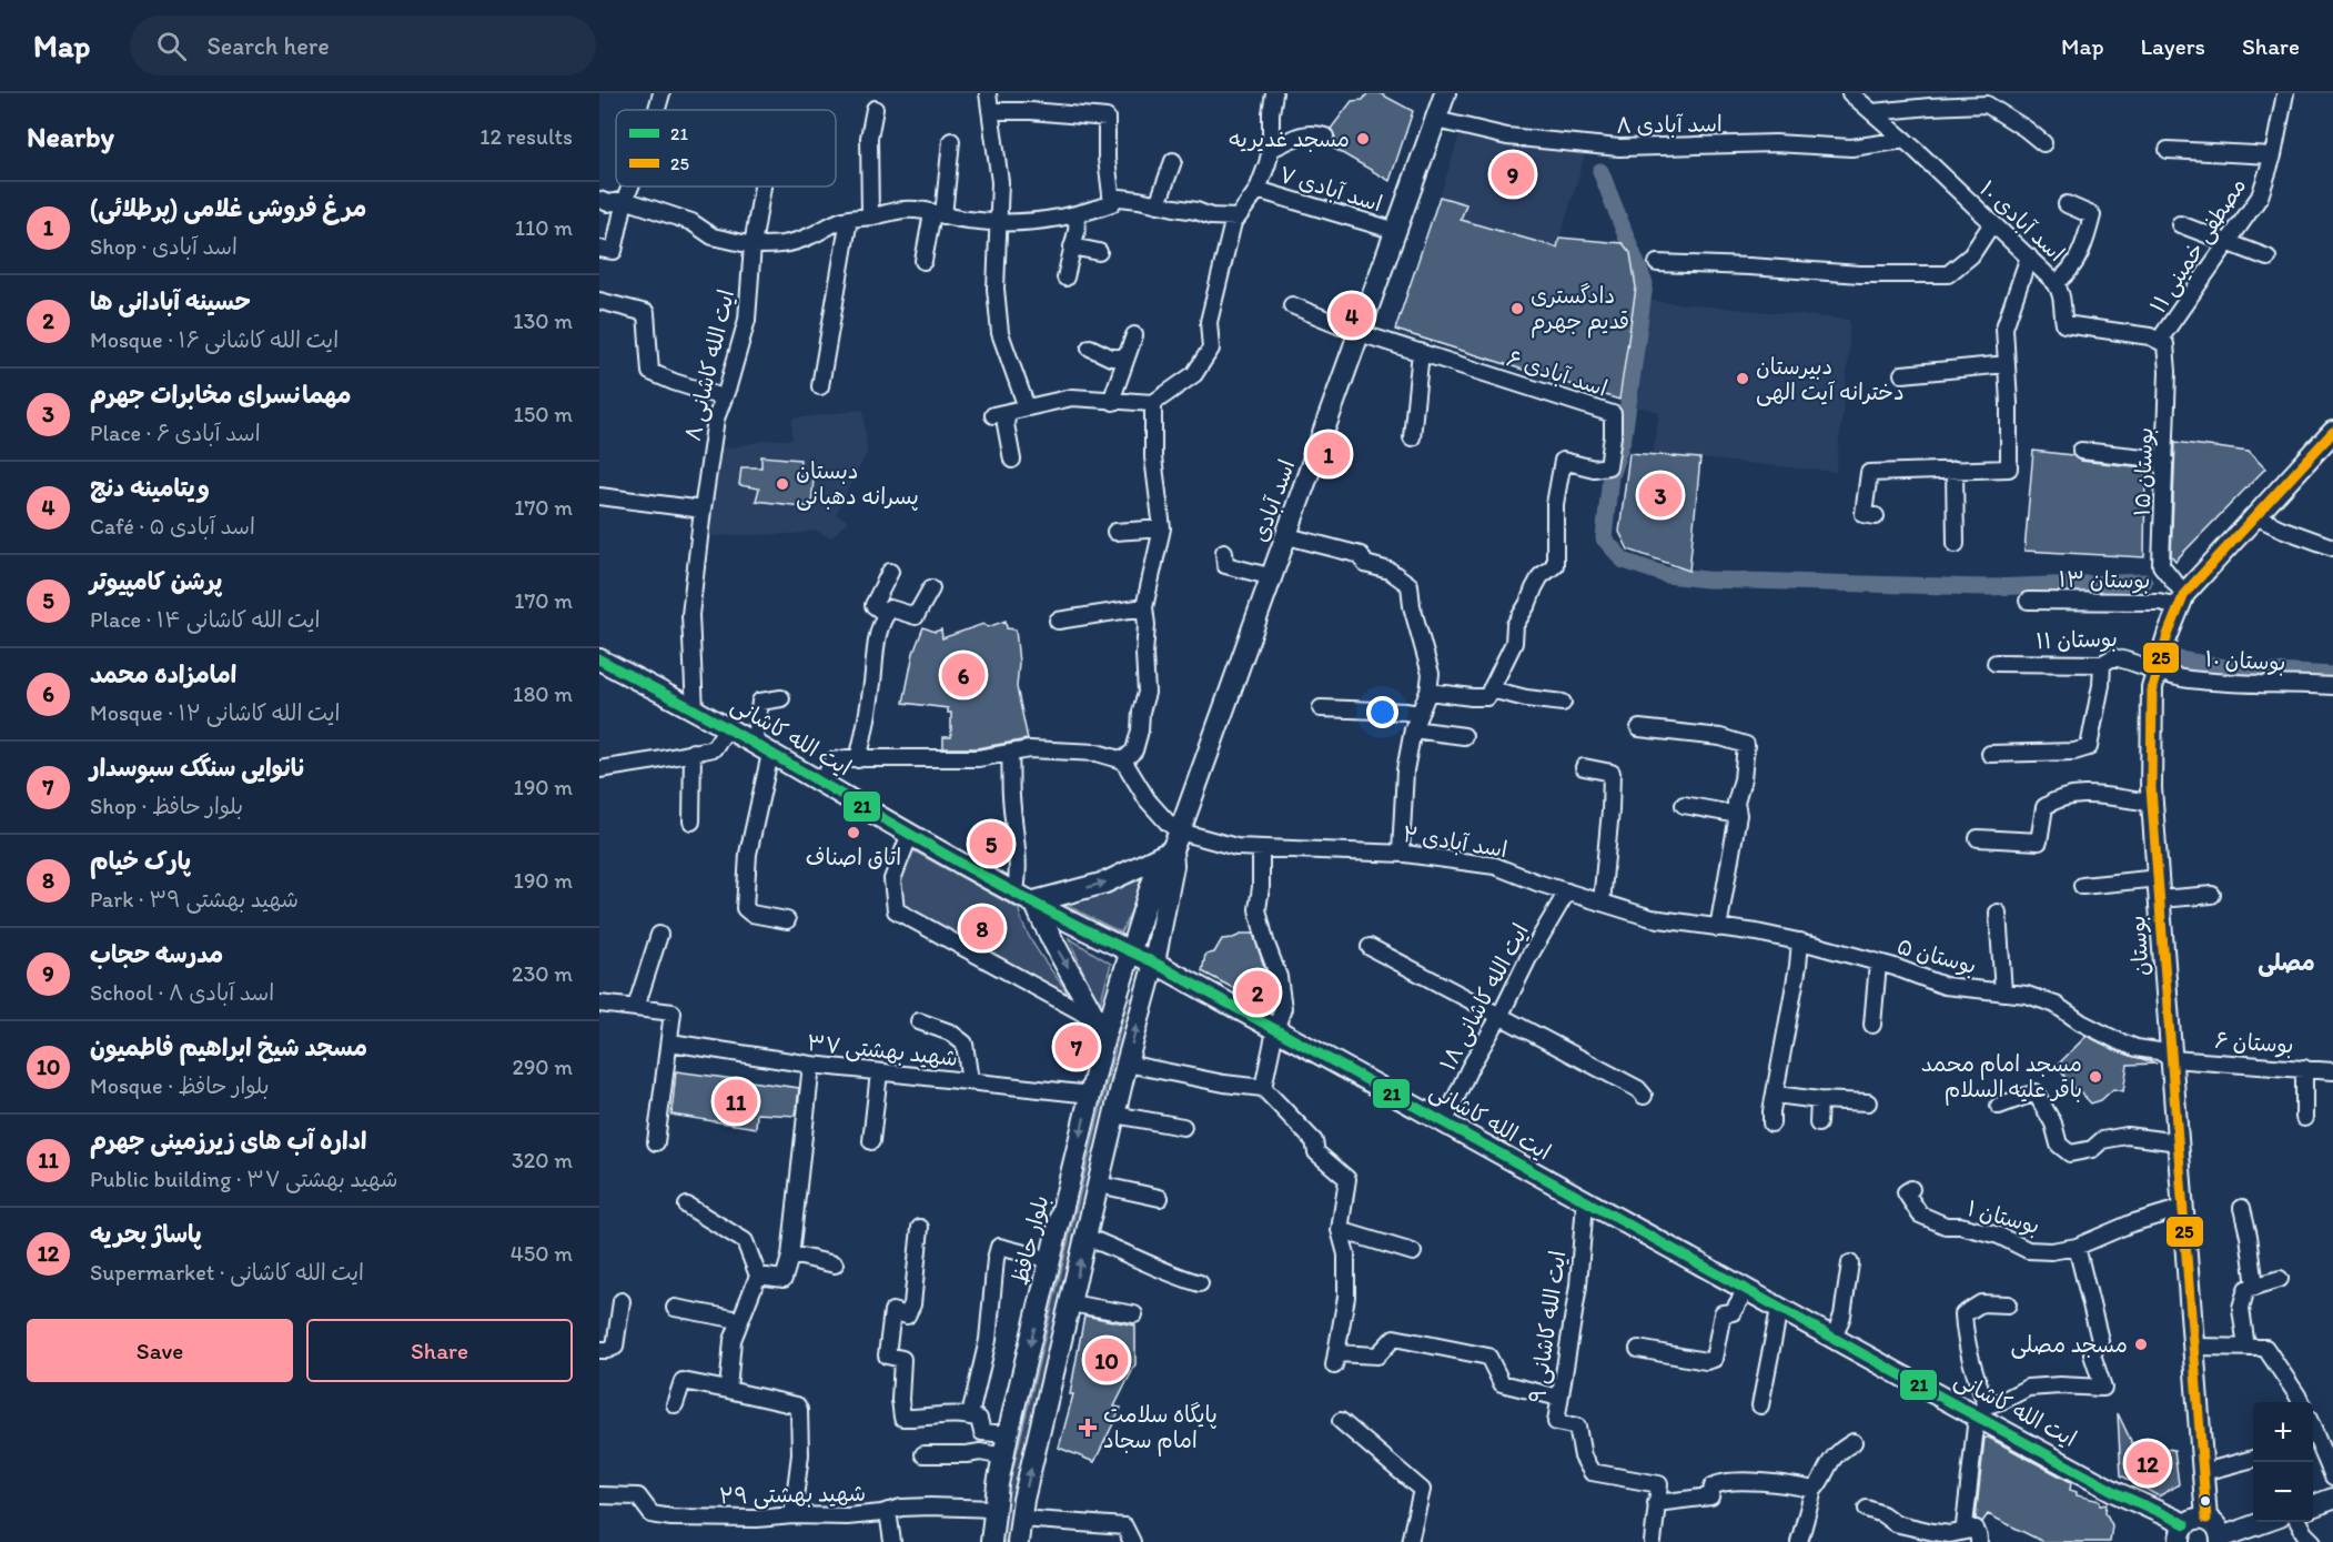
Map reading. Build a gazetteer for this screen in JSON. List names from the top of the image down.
{
  "streets": {
    "main road": [
      "اسد آبادی",
      "ایت الله کاشانی",
      "بوستان",
      "بلوار حافظ"
    ],
    "street": [
      "اسد آبادی ۸",
      "اسد آبادی ۷",
      "اسد آبادی ۱۰",
      "مصطفی خمینی ۱۱",
      "ایت الله کاشانی ۸",
      "اسد آبادی ۶",
      "بوستان ۱۵",
      "بوستان ۱۳",
      "بوستان ۱۱",
      "بوستان ۱۰",
      "اسد آبادی ۲",
      "بوستان ۵",
      "ایت الله کاشانی ۱۸",
      "بوستان ۶",
      "شهید بهشتی ۳۷",
      "بوستان ۱",
      "ایت الله کاشانی ۹",
      "شهید بهشتی ۲۹"
    ]
  },
  "crossings": [
    ["اسد آبادی ۸", "اسد آبادی ۱۰"],
    ["اسد آبادی ۸", "اسد آبادی"],
    ["اسد آبادی ۷", "اسد آبادی"],
    ["اسد آبادی ۱۰", "مصطفی خمینی ۱۱"],
    ["اسد آبادی ۱۰", "بوستان ۱۵"],
    ["مصطفی خمینی ۱۱", "بوستان ۱۵"],
    ["ایت الله کاشانی ۸", "ایت الله کاشانی"],
    ["اسد آبادی ۶", "اسد آبادی"],
    ["بوستان ۱۵", "بوستان ۱۳"],
    ["بوستان ۱۵", "بوستان"],
    ["اسد آبادی", "ایت الله کاشانی"],
    ["اسد آبادی", "اسد آبادی ۲"],
    ["اسد آبادی", "بلوار حافظ"],
    ["بوستان ۱۳", "بوستان"],
    ["بوستان ۱۱", "بوستان ۱۰"],
    ["بوستان ۱۱", "بوستان"],
    ["بوستان ۱۰", "بوستان"],
    ["ایت الله کاشانی", "ایت الله کاشانی ۱۸"],
    ["ایت الله کاشانی", "بلوار حافظ"],
    ["ایت الله کاشانی", "ایت الله کاشانی ۹"],
    ["اسد آبادی ۲", "بوستان ۵"],
    ["اسد آبادی ۲", "ایت الله کاشانی ۱۸"],
    ["بوستان", "بوستان ۵"],
    ["بوستان", "بوستان ۶"],
    ["بوستان", "بوستان ۱"],
    ["بوستان ۵", "بوستان ۶"],
    ["شهید بهشتی ۳۷", "بلوار حافظ"],
    ["بلوار حافظ", "شهید بهشتی ۲۹"]
  ],
  "districts": ["مصلی"],
  "places": {
    "other": [
      "مسجد غدیریه",
      "دادگستری قدیم جهرم",
      "دبیرستان دخترانه آیت الهی",
      "دبستان پسرانه دهبانی",
      "اتاق اصناف",
      "مسجد امام محمد باقر علیه السلام",
      "مسجد مصلی"
    ],
    "health": ["پایگاه سلامت امام سجاد"]
  },
  "lines": ["transit line 25", "transit line 21"],
  "legend": ["21", "25"],
  "page": {
    "header": "Map",
    "search": "Search here",
    "nav": ["Map", "Layers", "Share"],
    "heading": ["Nearby", "12 results"],
    "pins": [
      "9",
      "4",
      "1",
      "3",
      "6",
      "5",
      "8",
      "2",
      "7",
      "11",
      "10",
      "12"
    ],
    "list": [
      {
        "mark": "1",
        "name": "(مرغ فروشی غلامی (پرطلائی",
        "note": "Shop · اسد آبادی",
        "value": "110 m"
      },
      {
        "mark": "2",
        "name": "حسینه آبادانی ها",
        "note": "Mosque · ایت الله کاشانی ۱۶",
        "value": "130 m"
      },
      {
        "mark": "3",
        "name": "مهمانسرای مخابرات جهرم",
        "note": "Place · اسد آبادی ۶",
        "value": "150 m"
      },
      {
        "mark": "4",
        "name": "ویتامینه دنج",
        "note": "Café · اسد آبادی ۵",
        "value": "170 m"
      },
      {
        "mark": "5",
        "name": "پرشن کامپیوتر",
        "note": "Place · ایت الله کاشانی ۱۴",
        "value": "170 m"
      },
      {
        "mark": "6",
        "name": "امامزاده محمد",
        "note": "Mosque · ایت الله کاشانی ۱۲",
        "value": "180 m"
      },
      {
        "mark": "7",
        "name": "نانوایی سنگک سبوسدار",
        "note": "Shop · بلوار حافظ",
        "value": "190 m"
      },
      {
        "mark": "8",
        "name": "پارک خیام",
        "note": "Park · شهید بهشتی ۳۹",
        "value": "190 m"
      },
      {
        "mark": "9",
        "name": "مدرسه حجاب",
        "note": "School · اسد آبادی ۸",
        "value": "230 m"
      },
      {
        "mark": "10",
        "name": "مسجد شیخ ابراهیم فاطمیون",
        "note": "Mosque · بلوار حافظ",
        "value": "290 m"
      },
      {
        "mark": "11",
        "name": "اداره آب های زیرزمینی جهرم",
        "note": "Public building · شهید بهشتی ۳۷",
        "value": "320 m"
      },
      {
        "mark": "12",
        "name": "پاساژ بحریه",
        "note": "Supermarket · ایت الله کاشانی",
        "value": "450 m"
      }
    ],
    "buttons": ["Save", "Share"],
    "map_buttons": ["+", "−"]
  }
}
